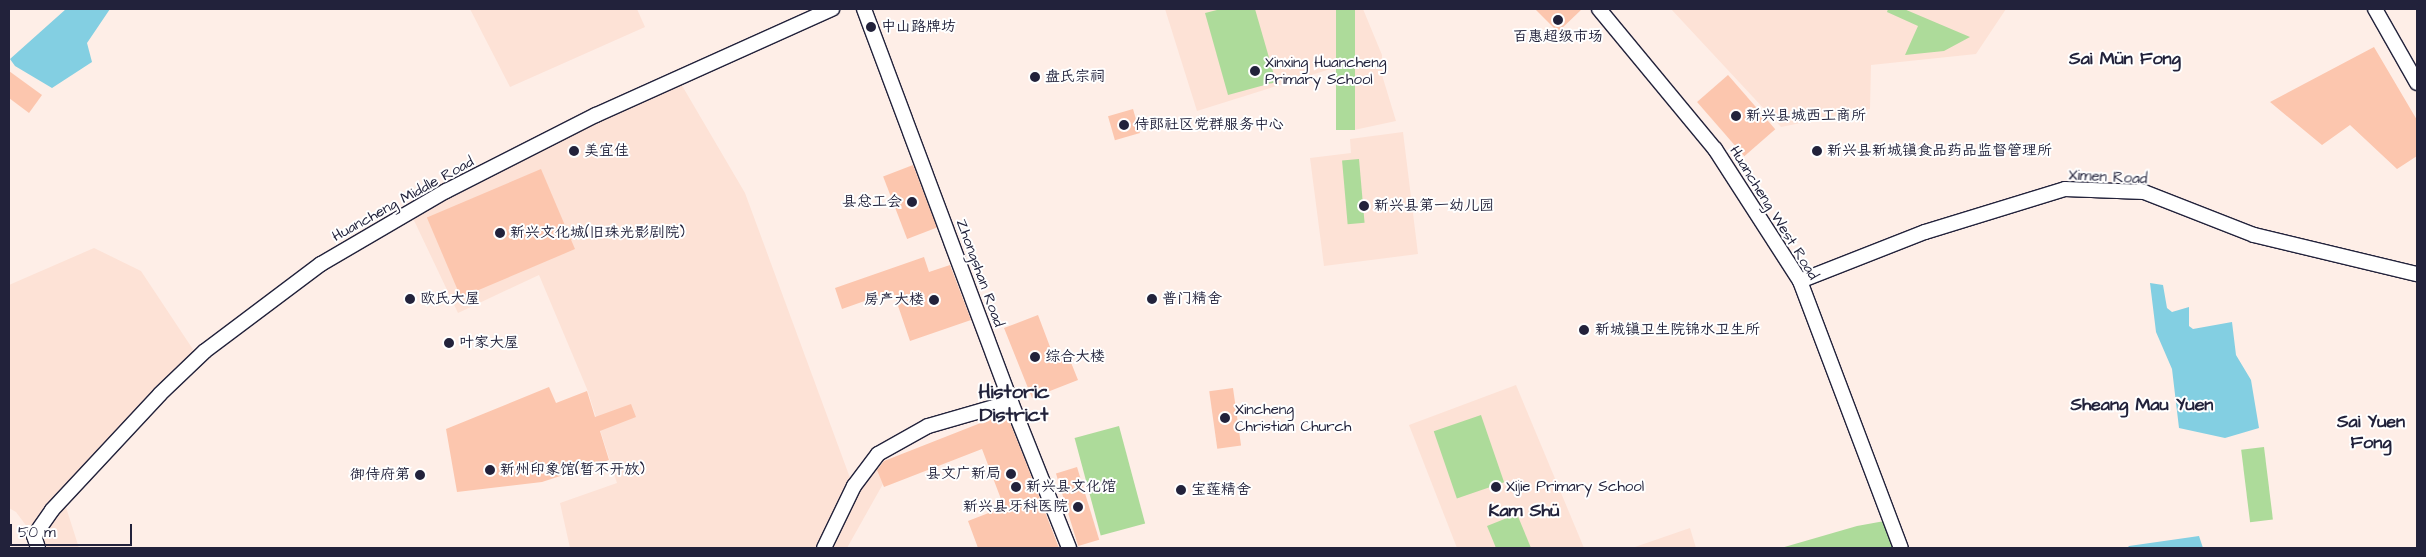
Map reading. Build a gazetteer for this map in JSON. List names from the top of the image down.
{
  "streets": {
    "street": [
      "Ximen Road",
      "Huancheng Middle Road",
      "Huancheng West Road",
      "Zhongshan Road"
    ]
  },
  "crossings": [
    ["Ximen Road", "Huancheng West Road"]
  ],
  "districts": [
    "Sai Mün Fong",
    "Historic District",
    "Sheang Mau Yuen",
    "Sai Yuen Fong",
    "Kam Shü"
  ],
  "places": [
    "百惠超级市场",
    "中山路牌坊",
    "Xinxing Huancheng Primary School",
    "盘氏宗祠",
    "新兴县城西工商所",
    "侍郎社区党群服务中心",
    "美宜佳",
    "新兴县新城镇食品药品监督管理所",
    "县总工会",
    "新兴县第一幼儿园",
    "新兴文化城(旧珠光影剧院)",
    "欧氏大屋",
    "普门精舍",
    "房产大楼",
    "新城镇卫生院锦水卫生所",
    "叶家大屋",
    "综合大楼",
    "Xincheng Christian Church",
    "新州印象馆(暂不开放)",
    "县文广新局",
    "御侍府第",
    "新兴县文化馆",
    "Xijie Primary School",
    "宝莲精舍",
    "新兴县牙科医院"
  ],
  "scale_bar": "50 m"
}
